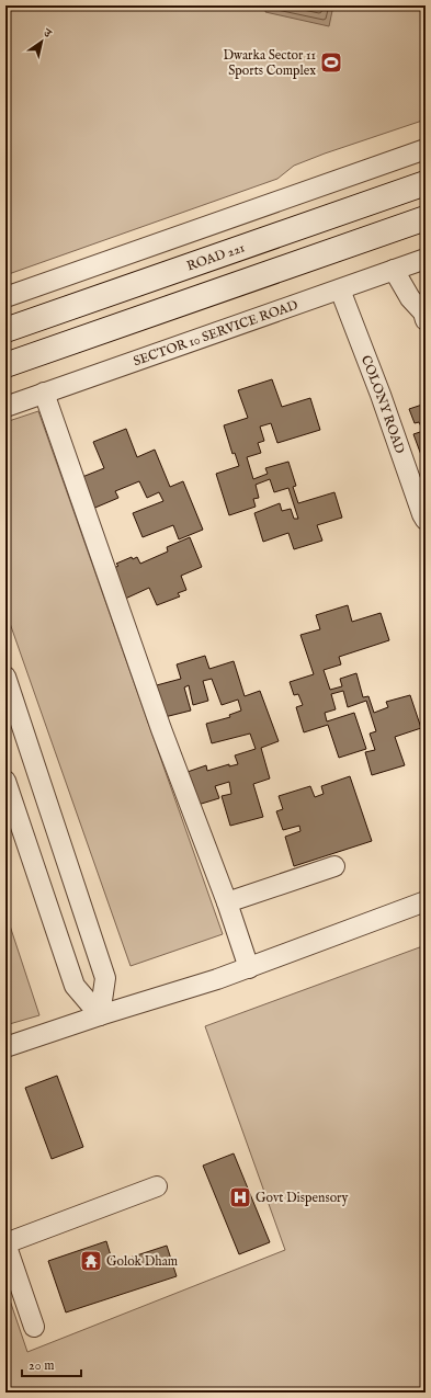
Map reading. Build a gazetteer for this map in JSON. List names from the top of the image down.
{
  "streets": {
    "main road": ["ROAD 221"],
    "street": ["SECTOR 10 SERVICE ROAD", "COLONY ROAD"]
  },
  "crossings": [
    ["SECTOR 10 SERVICE ROAD", "COLONY ROAD"]
  ],
  "places": {
    "sports": ["Dwarka Sector 11 Sports Complex"],
    "hospital": ["Govt Dispensory"],
    "temple": ["Golok Dham"]
  },
  "scale_bar": "20 m",
  "north": "top right"
}
